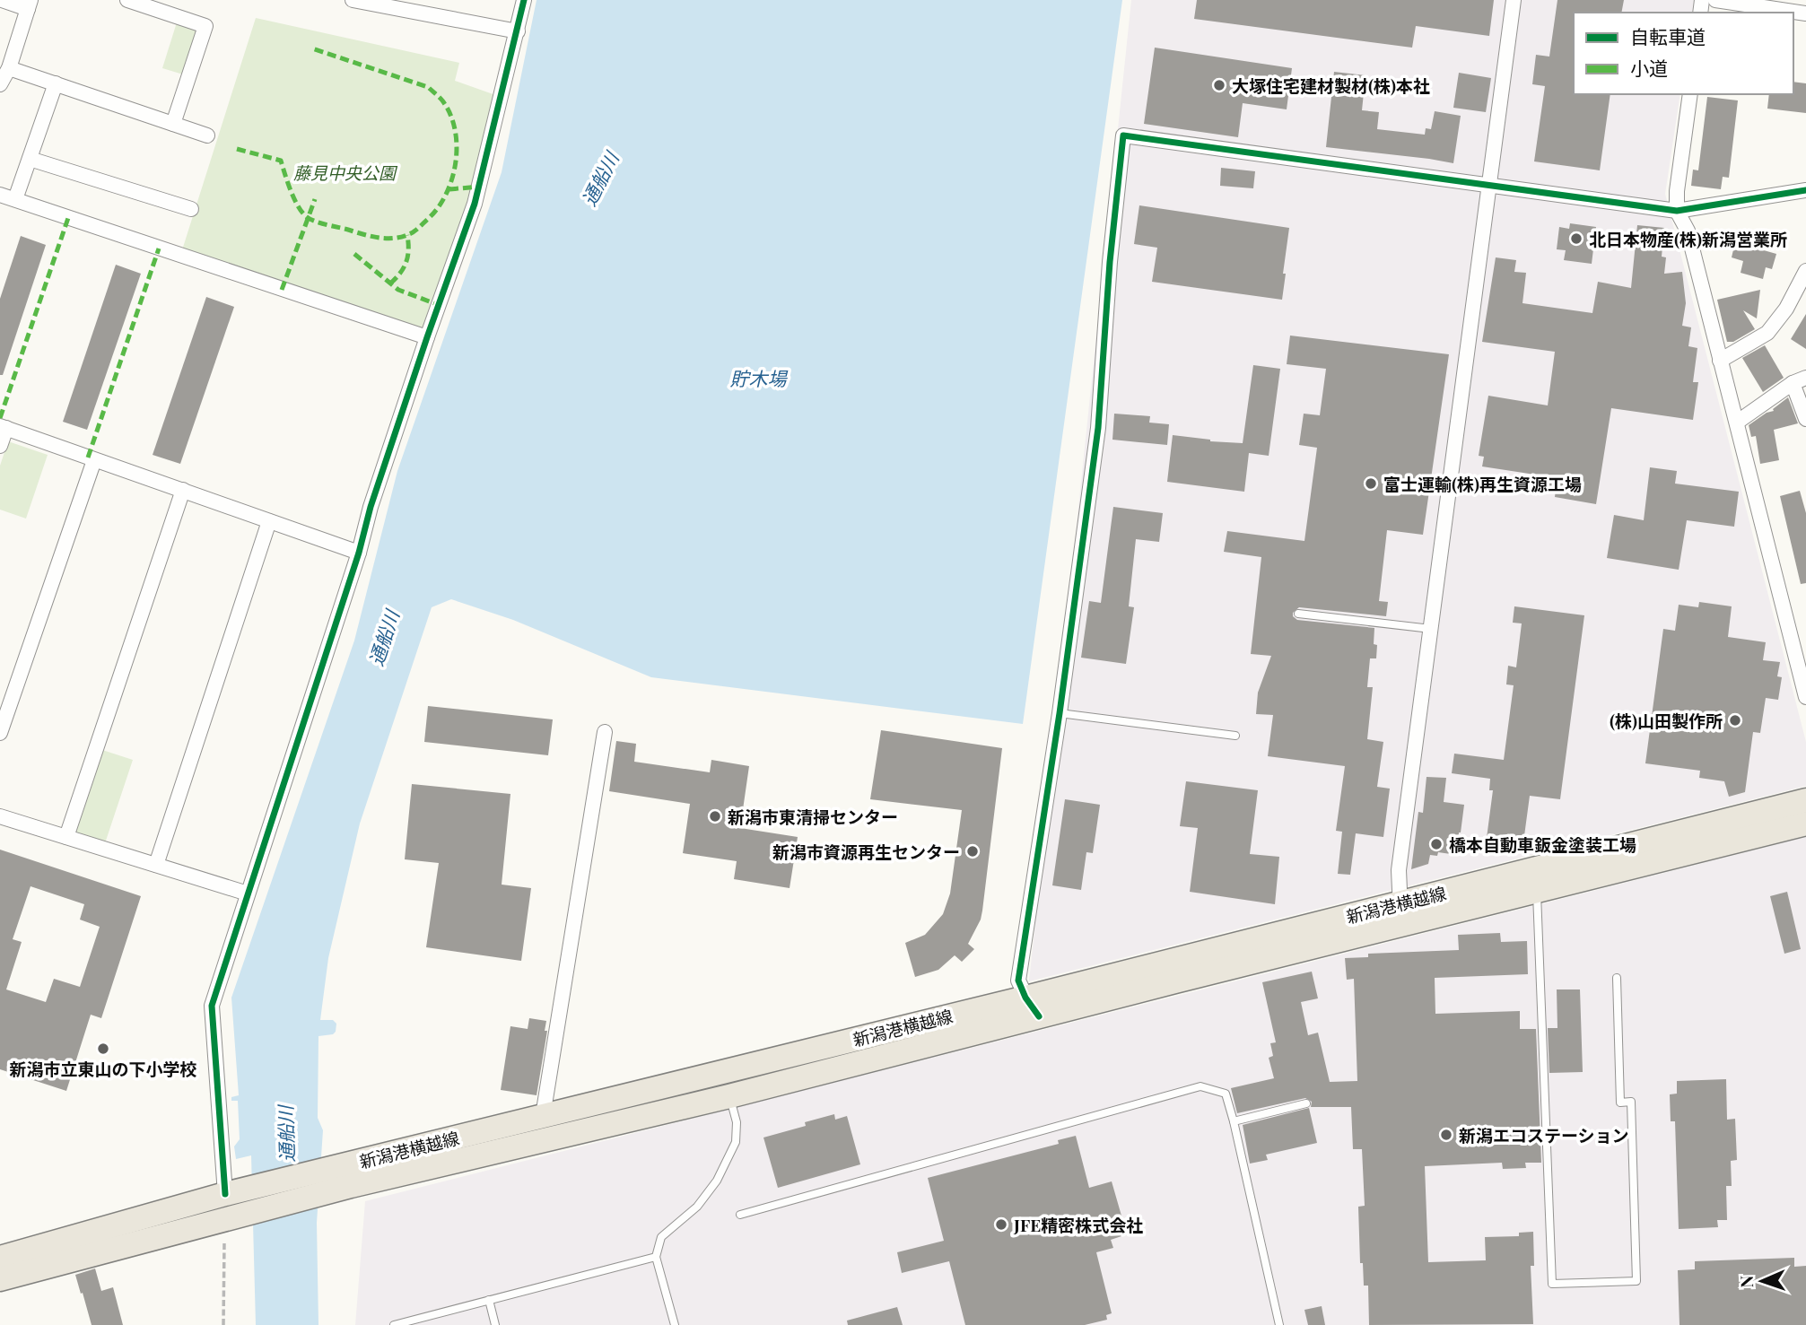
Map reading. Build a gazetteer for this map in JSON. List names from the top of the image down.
{
  "streets": {
    "main road": ["新潟港横越線"]
  },
  "water": ["通船川", "貯木場"],
  "parks": ["藤見中央公園"],
  "places": [
    "大塚住宅建材製材(株)本社",
    "北日本物産(株)新潟営業所",
    "富士運輸(株)再生資源工場",
    "(株)山田製作所",
    "新潟市東清掃センター",
    "橋本自動車鈑金塗装工場",
    "新潟市資源再生センター",
    "新潟市立東山の下小学校",
    "新潟エコステーション",
    "JFE精密株式会社"
  ],
  "legend": ["自転車道", "小道"],
  "north": "left"
}
